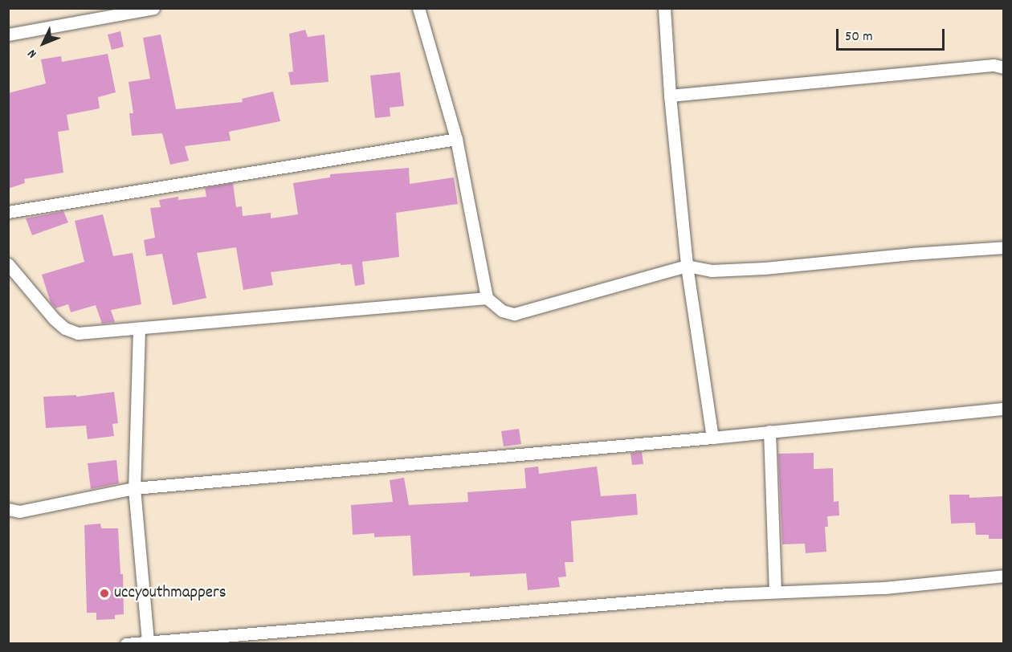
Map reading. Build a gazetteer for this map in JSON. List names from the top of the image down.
{
  "places": ["uccyouthmappers"],
  "scale_bar": "50 m",
  "north": "bottom left"
}
